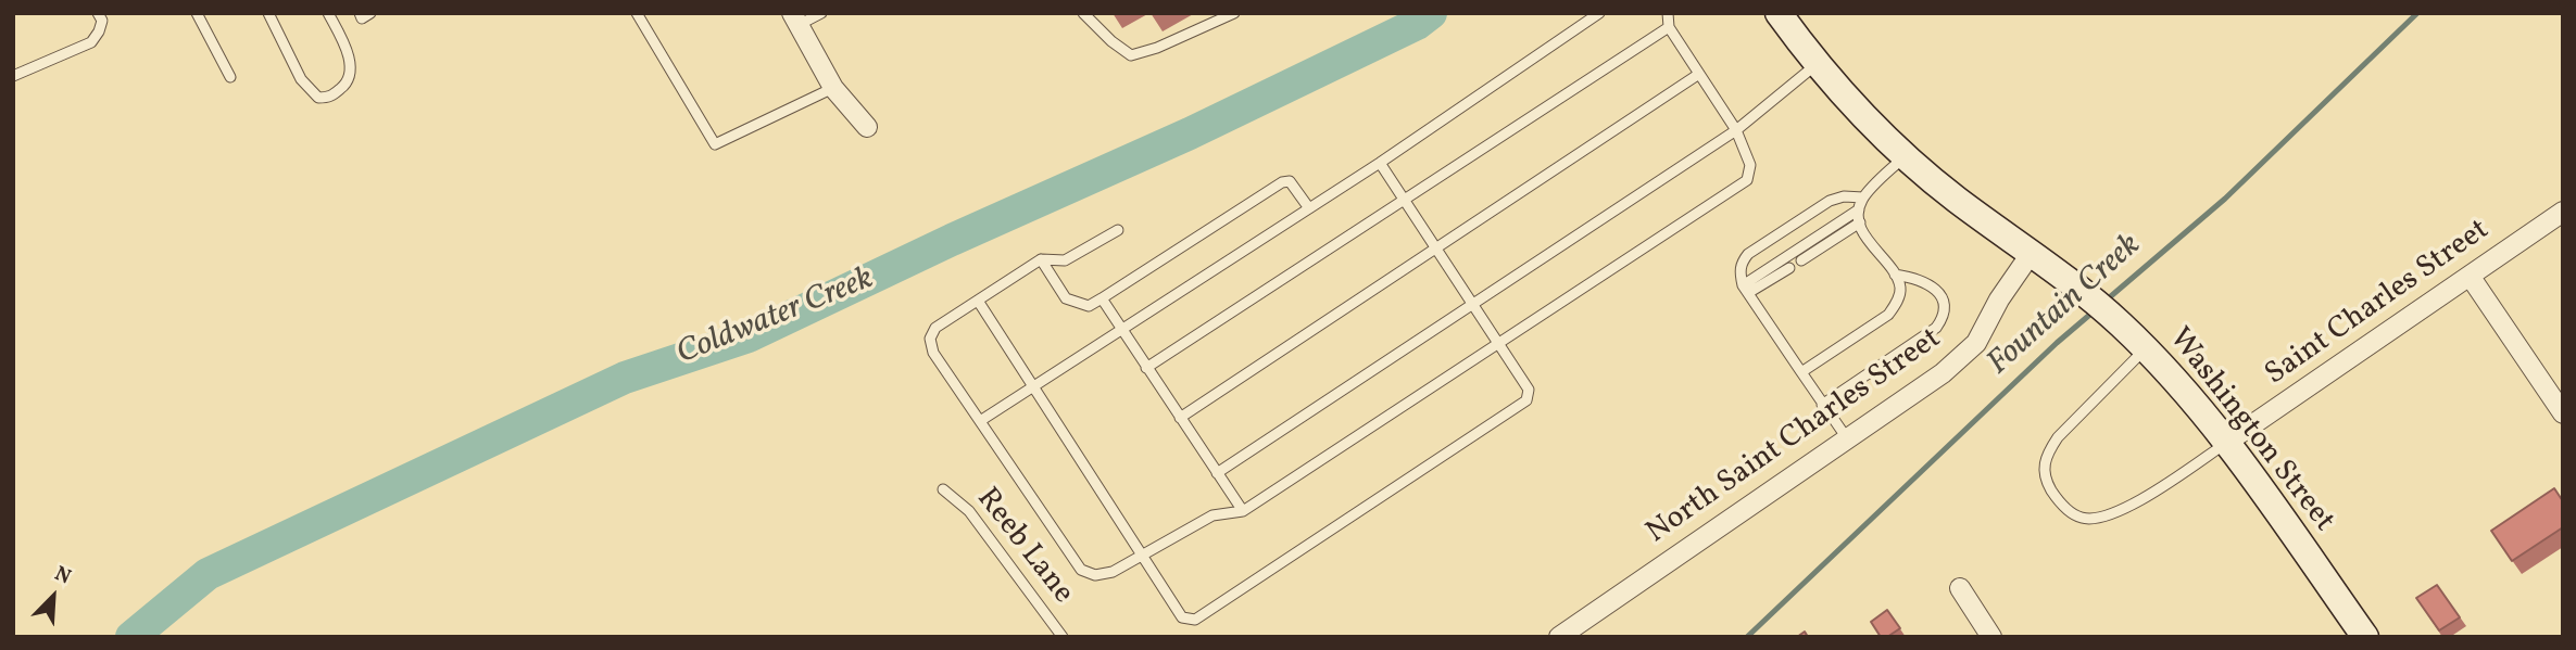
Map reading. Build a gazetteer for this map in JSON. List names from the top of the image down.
{
  "streets": {
    "main road": ["Washington Street"],
    "street": ["Saint Charles Street", "North Saint Charles Street"],
    "lane": ["Reeb Lane"]
  },
  "crossings": [
    ["Saint Charles Street", "Washington Street"],
    ["Washington Street", "North Saint Charles Street"]
  ],
  "water": ["Fountain Creek", "Coldwater Creek"],
  "north": "top right"
}
